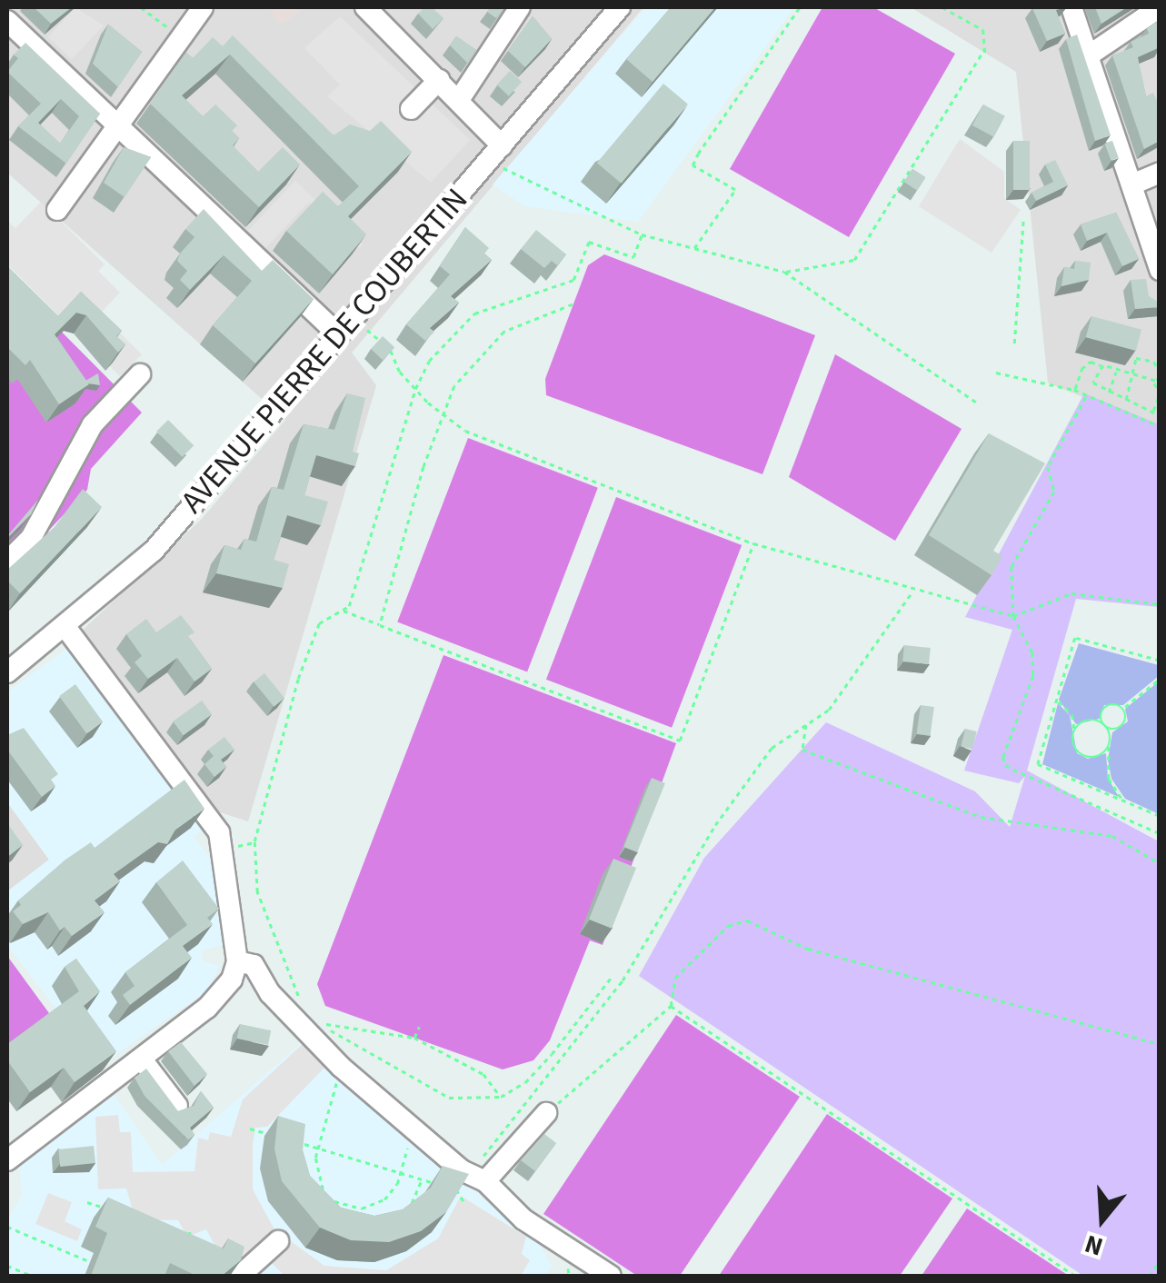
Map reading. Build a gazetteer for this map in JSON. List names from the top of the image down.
{
  "streets": {
    "street": ["AVENUE PIERRE DE COUBERTIN"]
  },
  "north": "bottom"
}
